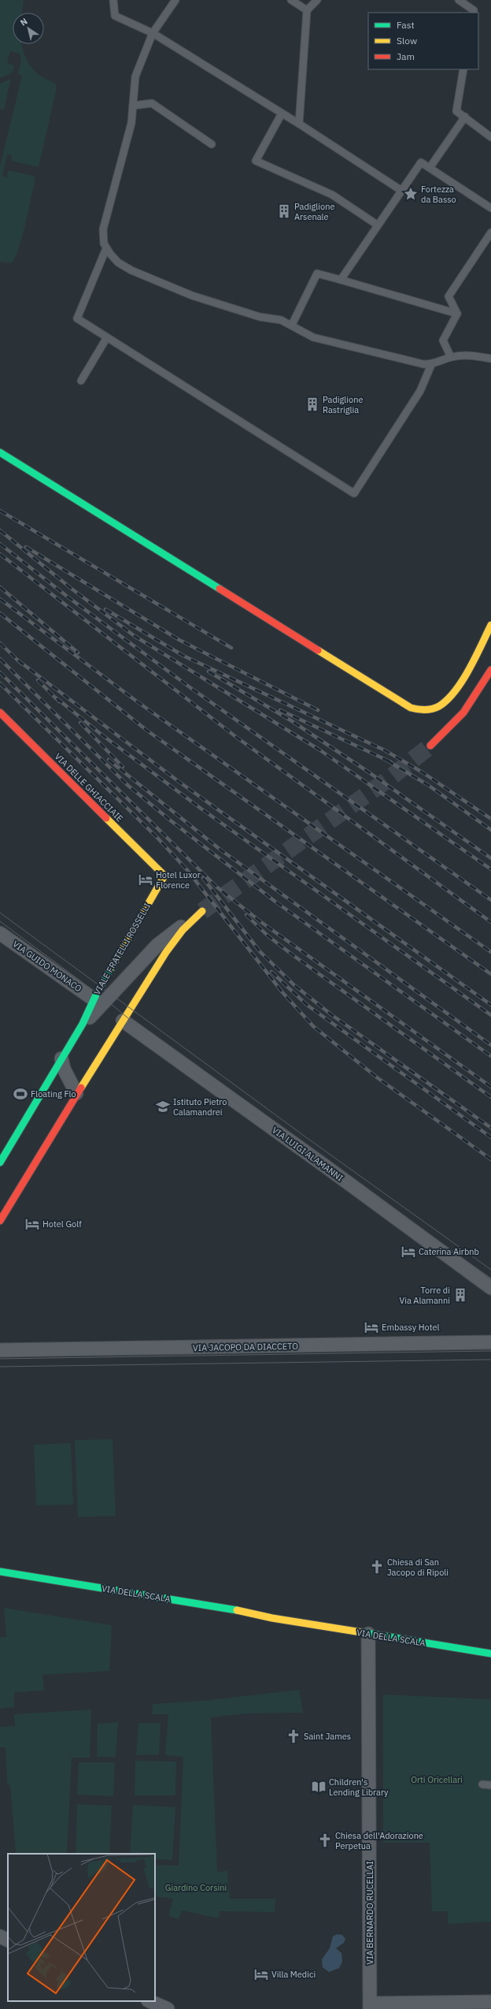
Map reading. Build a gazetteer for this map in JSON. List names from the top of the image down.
{
  "streets": {
    "street": [
      "VIA DELLE GHIACCIAIE",
      "VIALE FRATELLI ROSSELLI",
      "VIA GUIDO MONACO",
      "VIA LUIGI ALAMANNI",
      "VIA JACOPO DA DIACCETO",
      "VIA DELLA SCALA",
      "VIA BERNARDO RUCELLAI"
    ]
  },
  "crossings": [
    ["VIA DELLE GHIACCIAIE", "VIALE FRATELLI ROSSELLI"],
    ["VIALE FRATELLI ROSSELLI", "VIA GUIDO MONACO"],
    ["VIA DELLA SCALA", "VIA BERNARDO RUCELLAI"]
  ],
  "parks": ["Orti Oricellari", "Giardino Corsini"],
  "places": {
    "place": ["Fortezza da Basso"],
    "building": ["Padiglione Arsenale", "Padiglione Rastriglia", "Torre di Via Alamanni"],
    "hotel": [
      "Hotel Luxor Florence",
      "Hotel Golf",
      "Caterina Airbnb",
      "Embassy Hotel",
      "Villa Medici"
    ],
    "sports": ["Floating Flo"],
    "school or university": ["Istituto Pietro Calamandrei"],
    "church": ["Chiesa di San Jacopo di Ripoli", "Saint James", "Chiesa dell'Adorazione Perpetua"],
    "library": ["Children's Lending Library"]
  },
  "legend": ["Fast", "Slow", "Jam"],
  "north": "top left"
}
